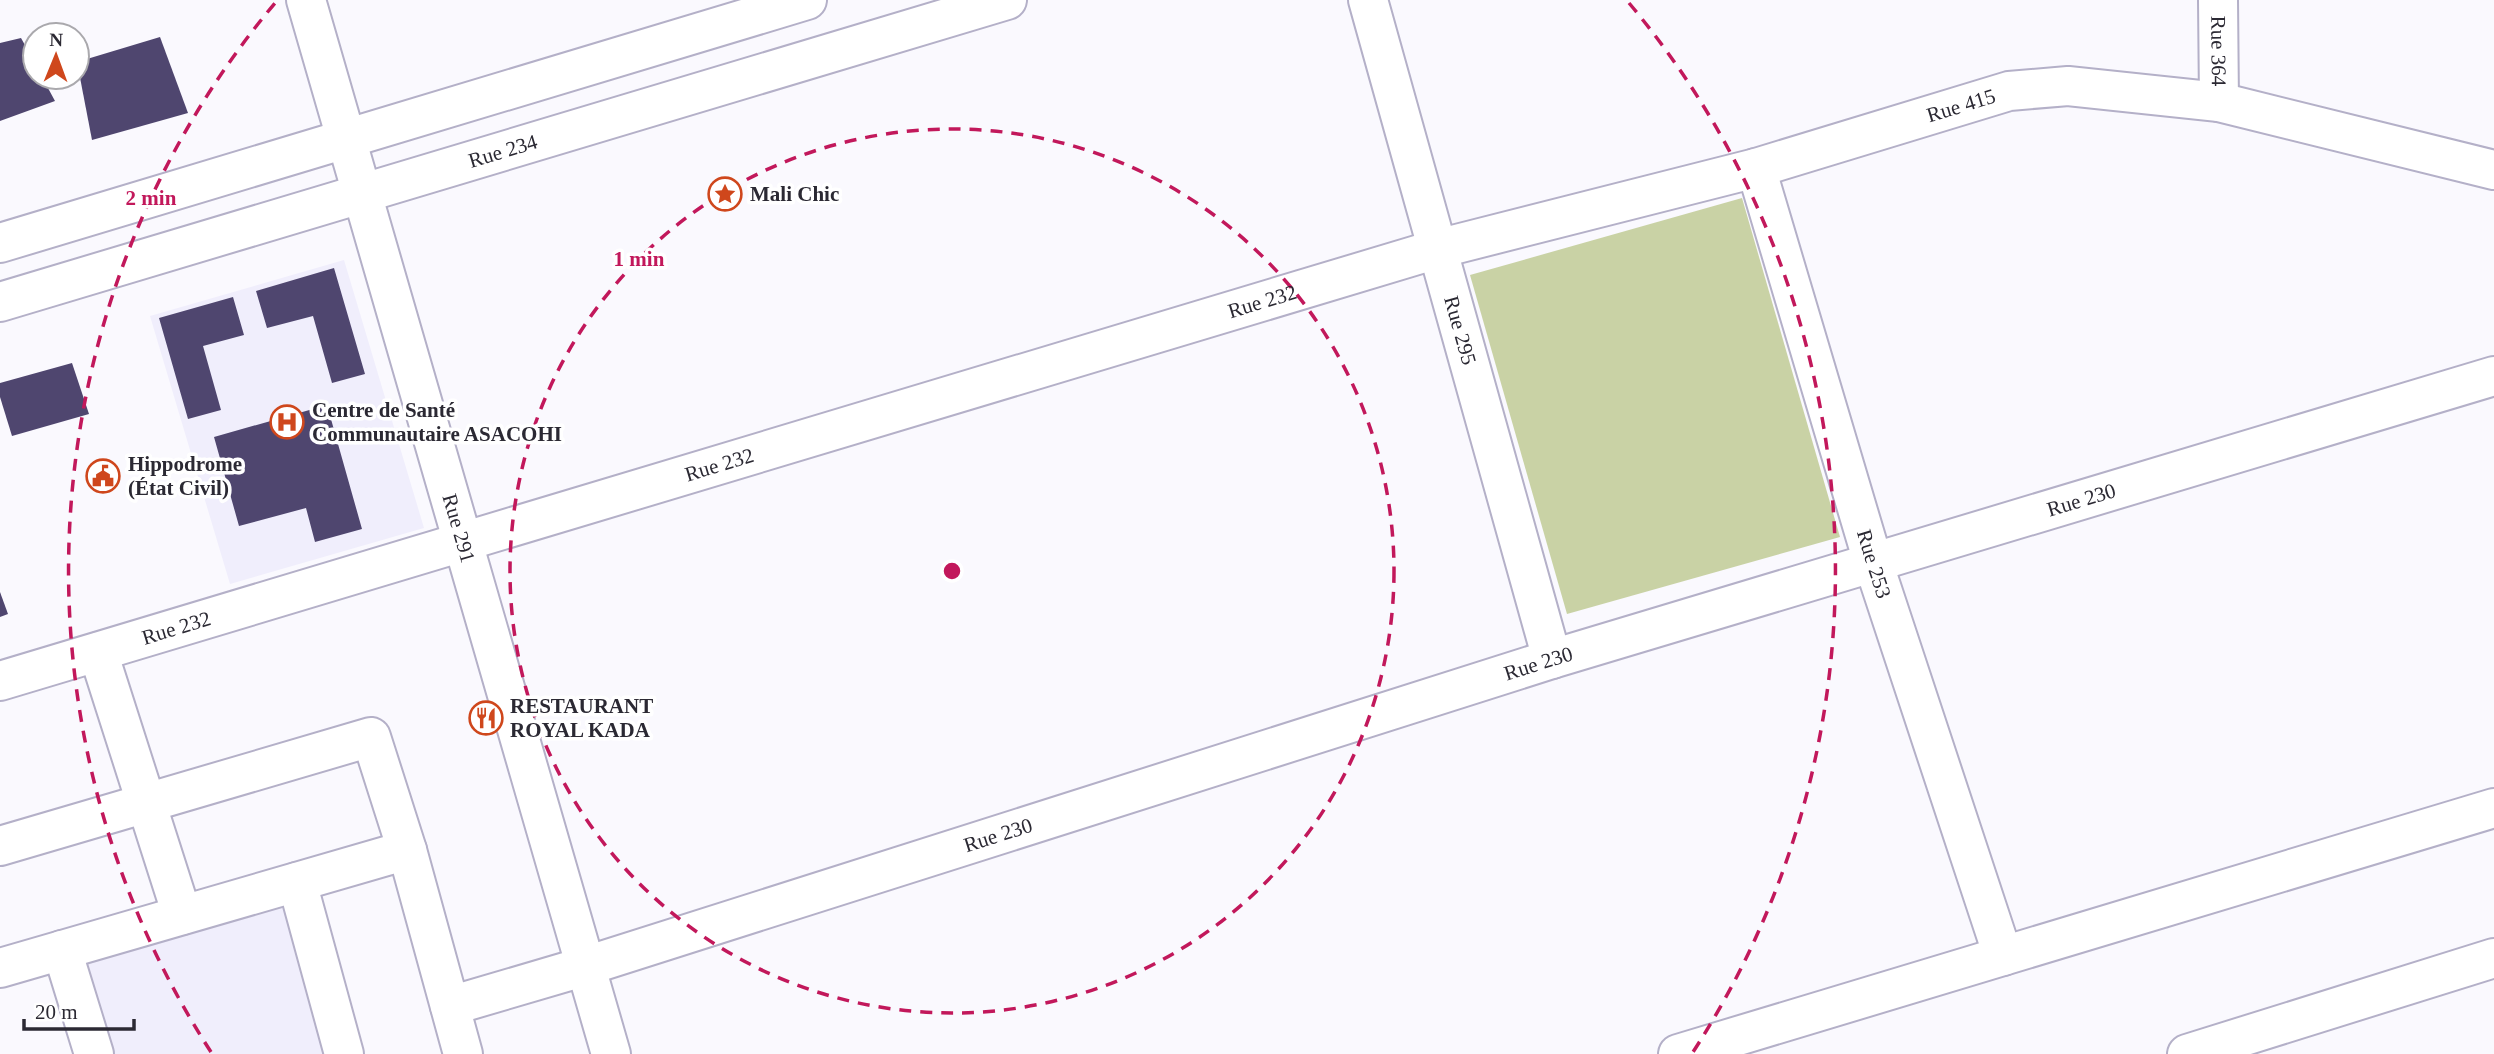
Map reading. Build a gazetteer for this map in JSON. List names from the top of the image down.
{
  "streets": {
    "street": [
      "Rue 364",
      "Rue 415",
      "Rue 234",
      "Rue 232",
      "Rue 295",
      "Rue 230",
      "Rue 291",
      "Rue 253"
    ]
  },
  "crossings": [
    ["Rue 364", "Rue 415"],
    ["Rue 415", "Rue 232"],
    ["Rue 415", "Rue 295"],
    ["Rue 415", "Rue 253"],
    ["Rue 234", "Rue 291"],
    ["Rue 232", "Rue 295"],
    ["Rue 232", "Rue 291"],
    ["Rue 295", "Rue 230"],
    ["Rue 230", "Rue 291"],
    ["Rue 230", "Rue 253"]
  ],
  "places": {
    "place": ["Mali Chic"],
    "hospital": ["Centre de Santé Communautaire ASACOHI"],
    "public building": ["Hippodrome (État Civil)"],
    "restaurant": ["RESTAURANT ROYAL KADA"]
  },
  "scale_bar": "20 m",
  "north": "top",
  "rings": ["2 min", "1 min"]
}
